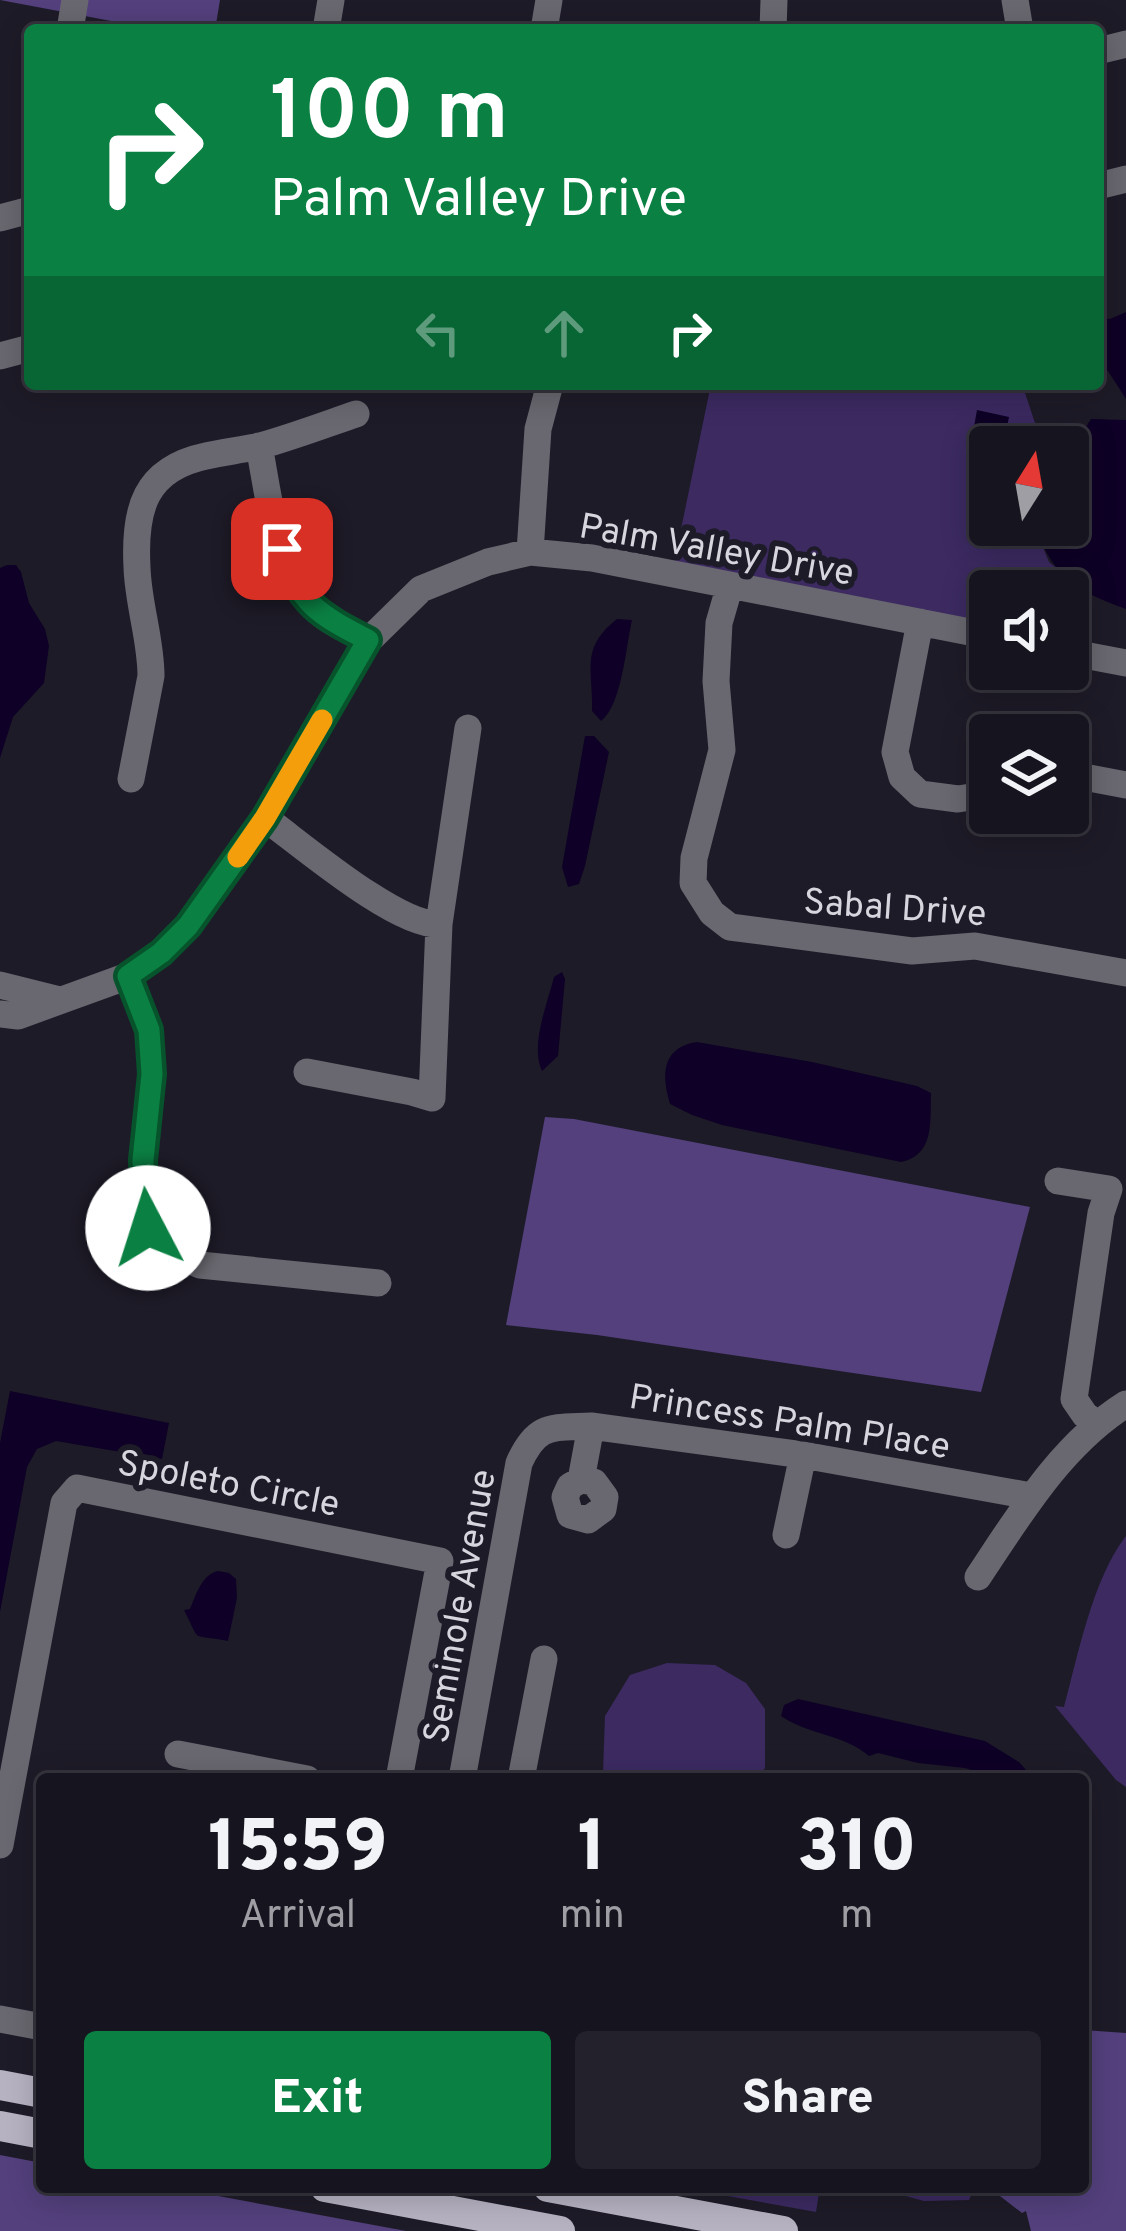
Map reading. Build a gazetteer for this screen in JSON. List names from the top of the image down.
{
  "streets": {
    "street": [
      "Palm Valley Drive",
      "Sabal Drive",
      "Princess Palm Place",
      "Spoleto Circle",
      "Seminole Avenue"
    ]
  },
  "crossings": [
    ["Palm Valley Drive", "Sabal Drive"],
    ["Princess Palm Place", "Seminole Avenue"]
  ],
  "north": "top",
  "page": {
    "turn": ["100 m", "Palm Valley Drive"],
    "eta": [
      "15:59",
      "Arrival",
      "1",
      "min",
      "310",
      "m"
    ],
    "buttons": ["Exit", "Share"]
  }
}
